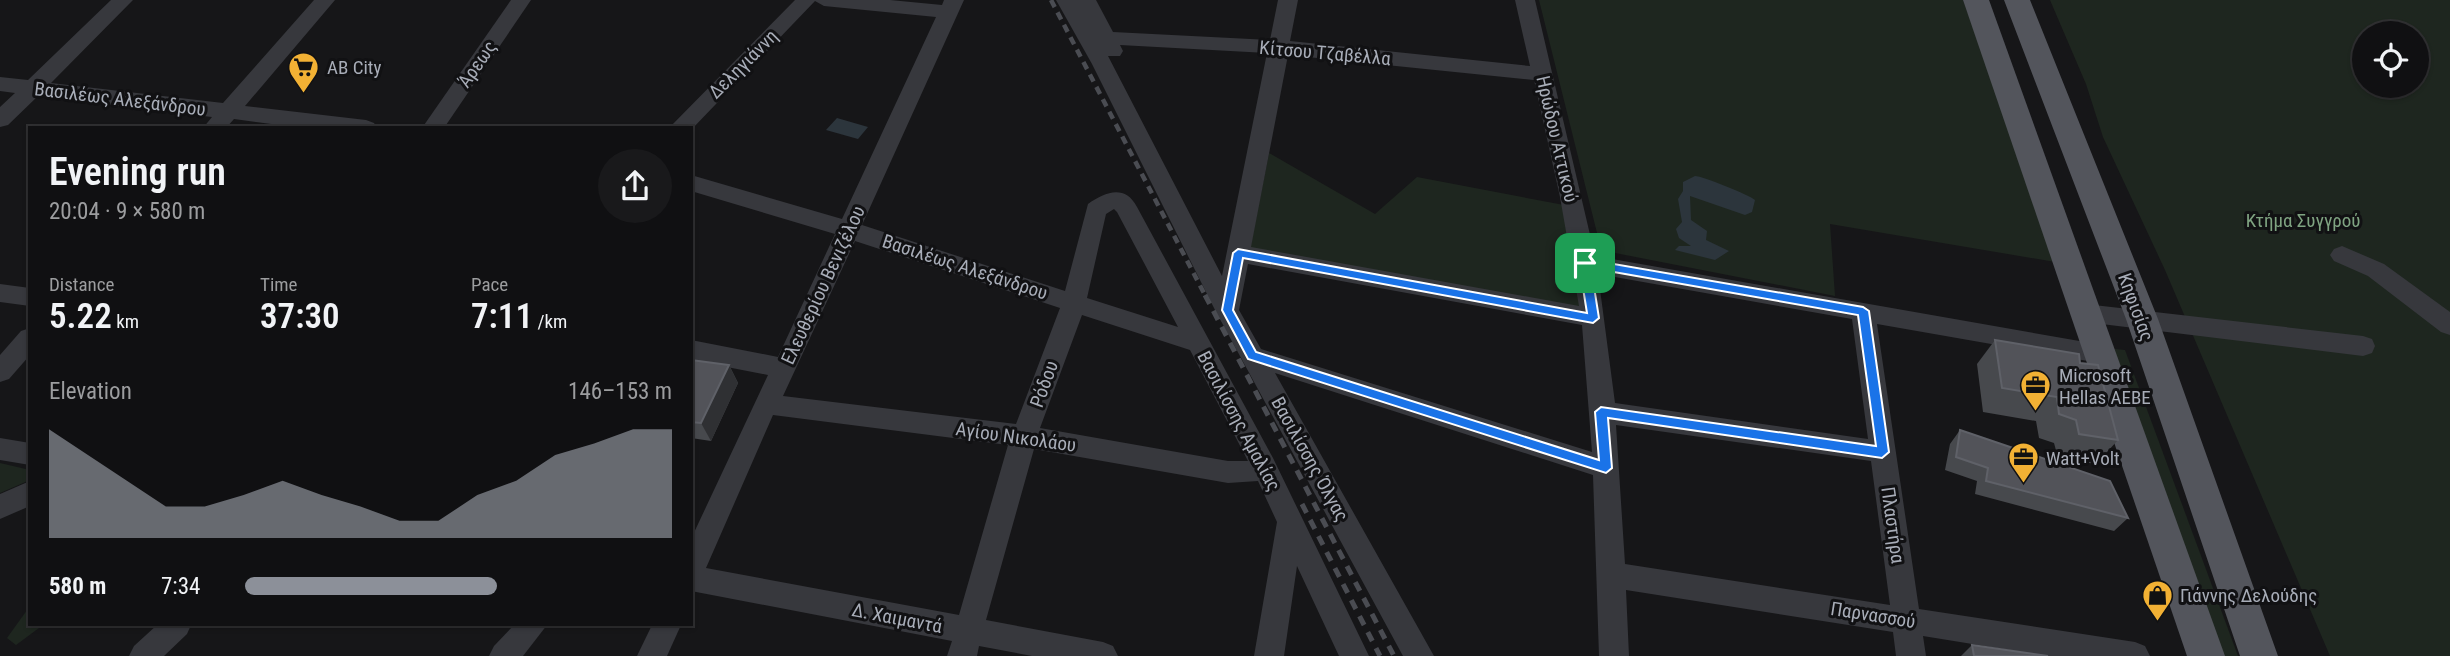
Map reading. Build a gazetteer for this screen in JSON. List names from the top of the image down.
{
  "streets": {
    "main road": ["Κηφισίας"],
    "street": [
      "Κίτσου Τζαβέλλα",
      "Άρεως",
      "Δεληγιάννη",
      "Βασιλέως Αλεξάνδρου",
      "Ηρώδου Αττικού",
      "Ελευθερίου Βενιζέλου",
      "Ρόδου",
      "Βασιλίσσης Αμαλίας",
      "Αγίου Νικολάου",
      "Βασιλίσσης Όλγας",
      "Πλαστήρα",
      "Παρνασσού",
      "Δ. Χαιμαντά"
    ]
  },
  "crossings": [
    ["Κίτσου Τζαβέλλα", "Ηρώδου Αττικού"],
    ["Βασιλέως Αλεξάνδρου", "Ελευθερίου Βενιζέλου"],
    ["Βασιλέως Αλεξάνδρου", "Ρόδου"],
    ["Βασιλέως Αλεξάνδρου", "Βασιλίσσης Αμαλίας"],
    ["Ηρώδου Αττικού", "Παρνασσού"],
    ["Ελευθερίου Βενιζέλου", "Αγίου Νικολάου"],
    ["Ρόδου", "Βασιλίσσης Αμαλίας"],
    ["Ρόδου", "Αγίου Νικολάου"],
    ["Ρόδου", "Δ. Χαιμαντά"],
    ["Βασιλίσσης Αμαλίας", "Αγίου Νικολάου"],
    ["Πλαστήρα", "Παρνασσού"]
  ],
  "parks": ["Κτήμα Συγγρού"],
  "places": {
    "supermarket": ["AB City"],
    "office": ["Microsoft Hellas AEBE", "Watt+Volt"],
    "shop": ["Γιάννης Δελούδης"]
  },
  "page": {
    "heading": ["Evening run", "20:04 · 9 × 580 m"],
    "stats": [
      ["Distance", "5.22 km"],
      ["Time", "37:30"],
      ["Pace", "7:11 /km"]
    ],
    "chart": ["Elevation", "146–153 m"],
    "list": [
      {
        "name": "580 m",
        "note": "7:34"
      }
    ]
  }
}
